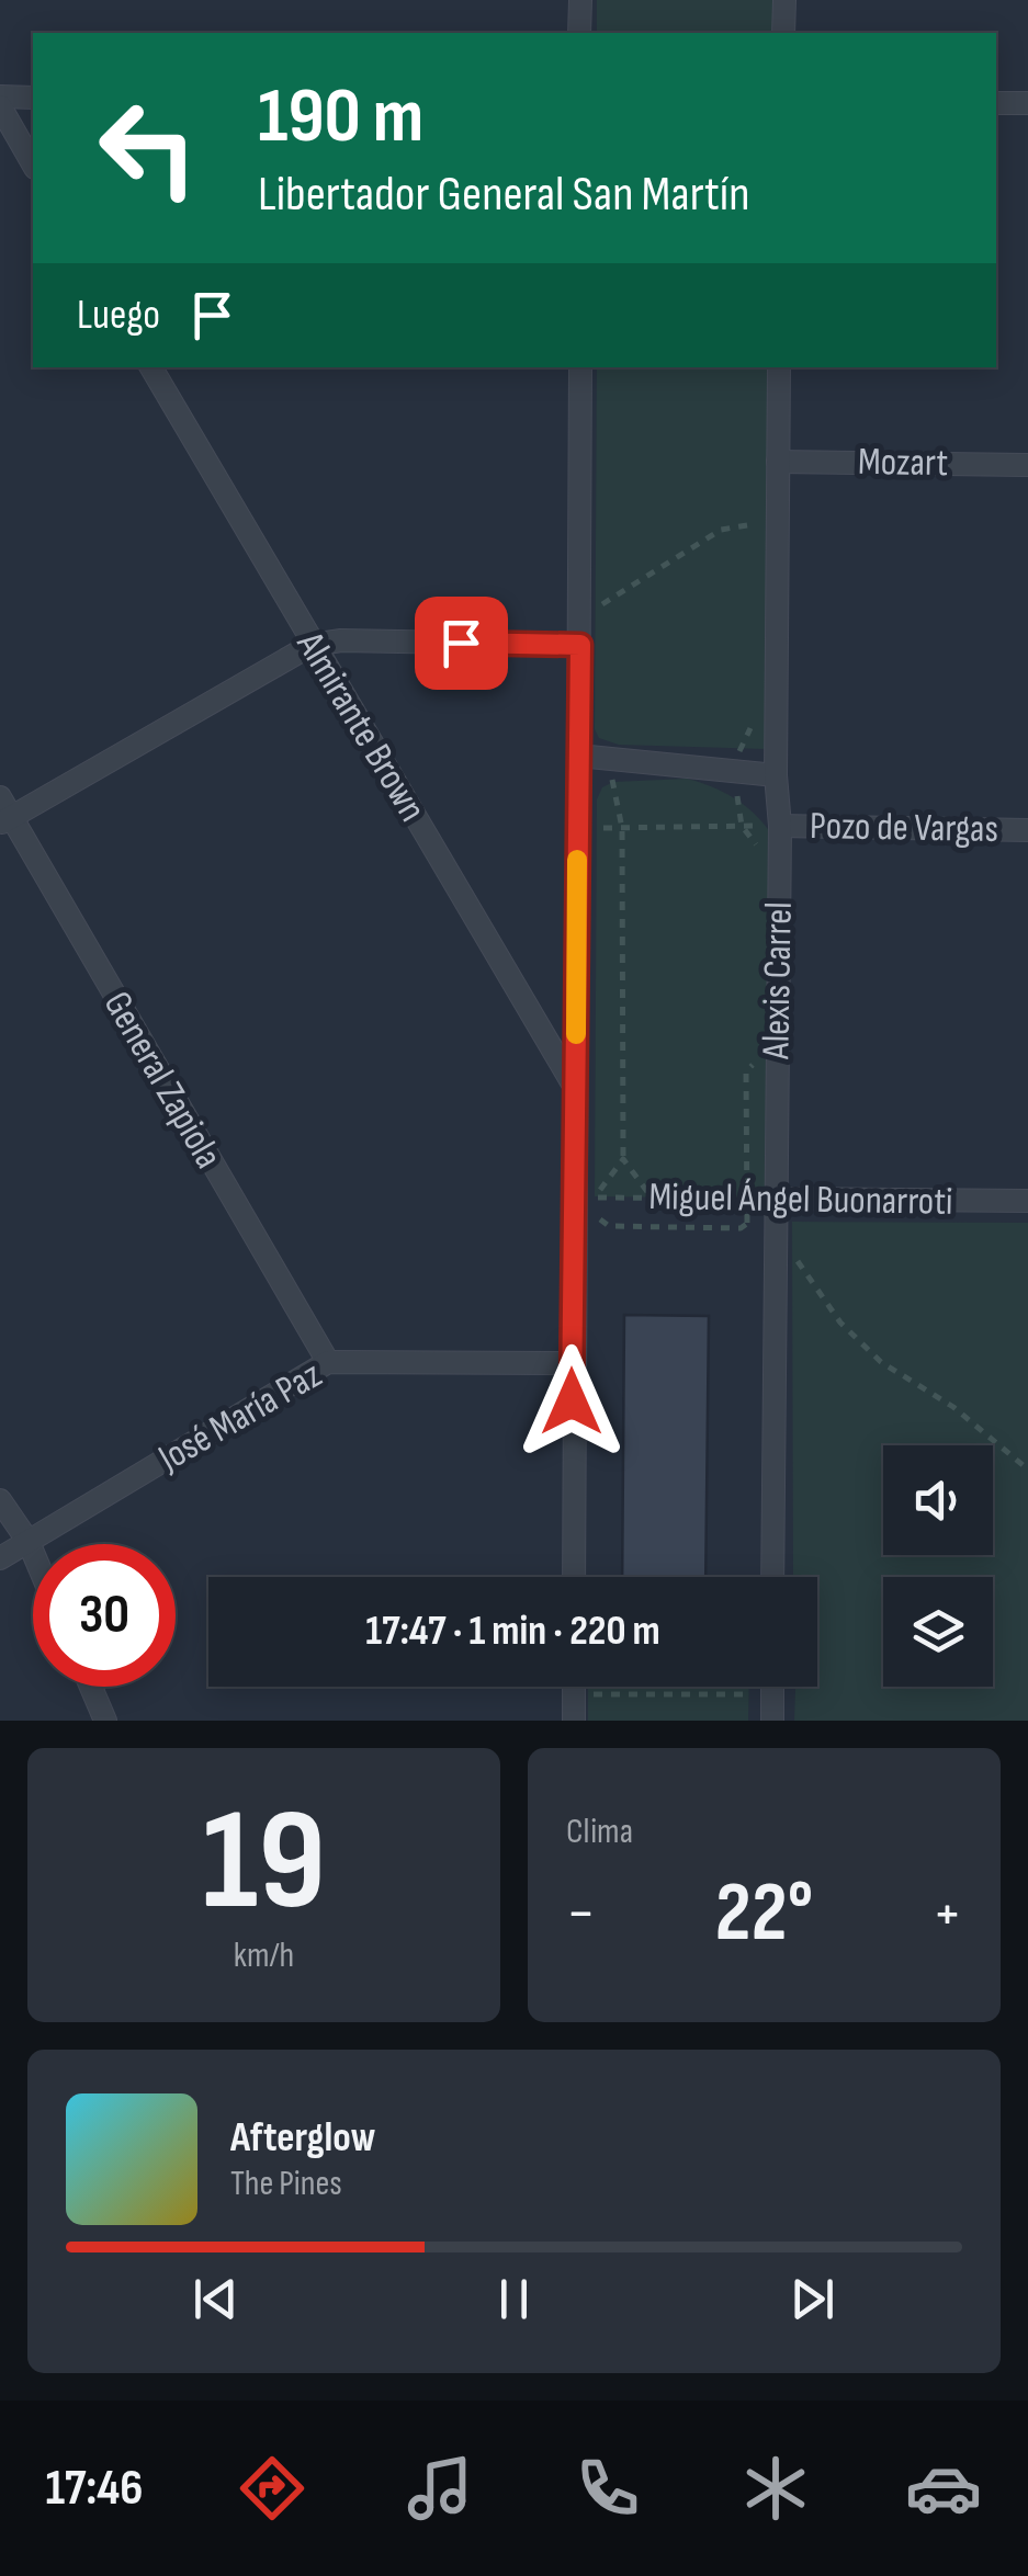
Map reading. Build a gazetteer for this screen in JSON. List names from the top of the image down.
{
  "streets": {
    "street": [
      "Mozart",
      "Almirante Brown",
      "Pozo de Vargas",
      "Alexis Carrel",
      "General Zapiola",
      "Miguel Ángel Buonarroti",
      "José María Paz"
    ]
  },
  "crossings": [
    ["Mozart", "Alexis Carrel"],
    ["Pozo de Vargas", "Alexis Carrel"],
    ["Alexis Carrel", "Miguel Ángel Buonarroti"],
    ["General Zapiola", "José María Paz"]
  ],
  "page": {
    "turn": ["190 m", "Libertador General San Martín"],
    "then": "Luego",
    "limit": "30",
    "trip": "17:47 · 1 min · 220 m",
    "tile": [
      ["19", "km/h"],
      "Clima"
    ],
    "heat": ["−", "22°", "+"],
    "song": ["Afterglow", "The Pines"],
    "tabs": "17:46"
  }
}
